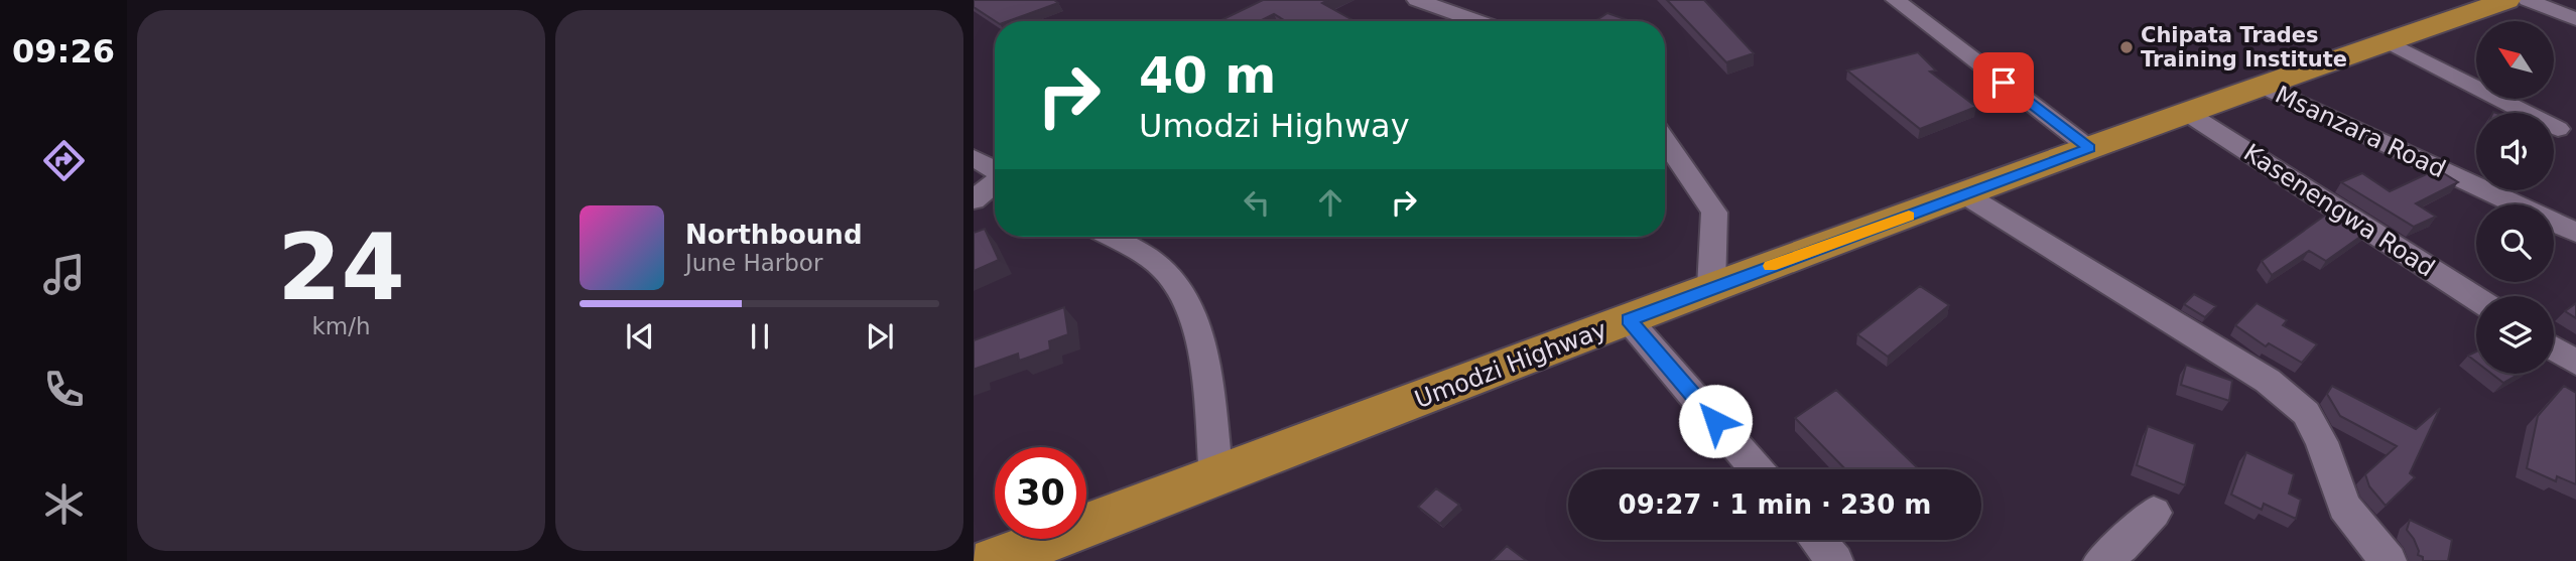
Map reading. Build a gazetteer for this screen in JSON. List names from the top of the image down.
{
  "streets": {
    "highway": ["Umodzi Highway"],
    "street": ["Msanzara Road", "Kasenengwa Road"]
  },
  "crossings": [
    ["Msanzara Road", "Umodzi Highway"],
    ["Kasenengwa Road", "Umodzi Highway"]
  ],
  "places": ["Chipata Trades Training Institute"],
  "north": "top left",
  "page": {
    "tabs": "09:26",
    "tile": ["24", "km/h"],
    "turn": ["40 m", "Umodzi Highway"],
    "song": ["Northbound", "June Harbor"],
    "limit": "30",
    "trip": "09:27 · 1 min · 230 m"
  }
}
